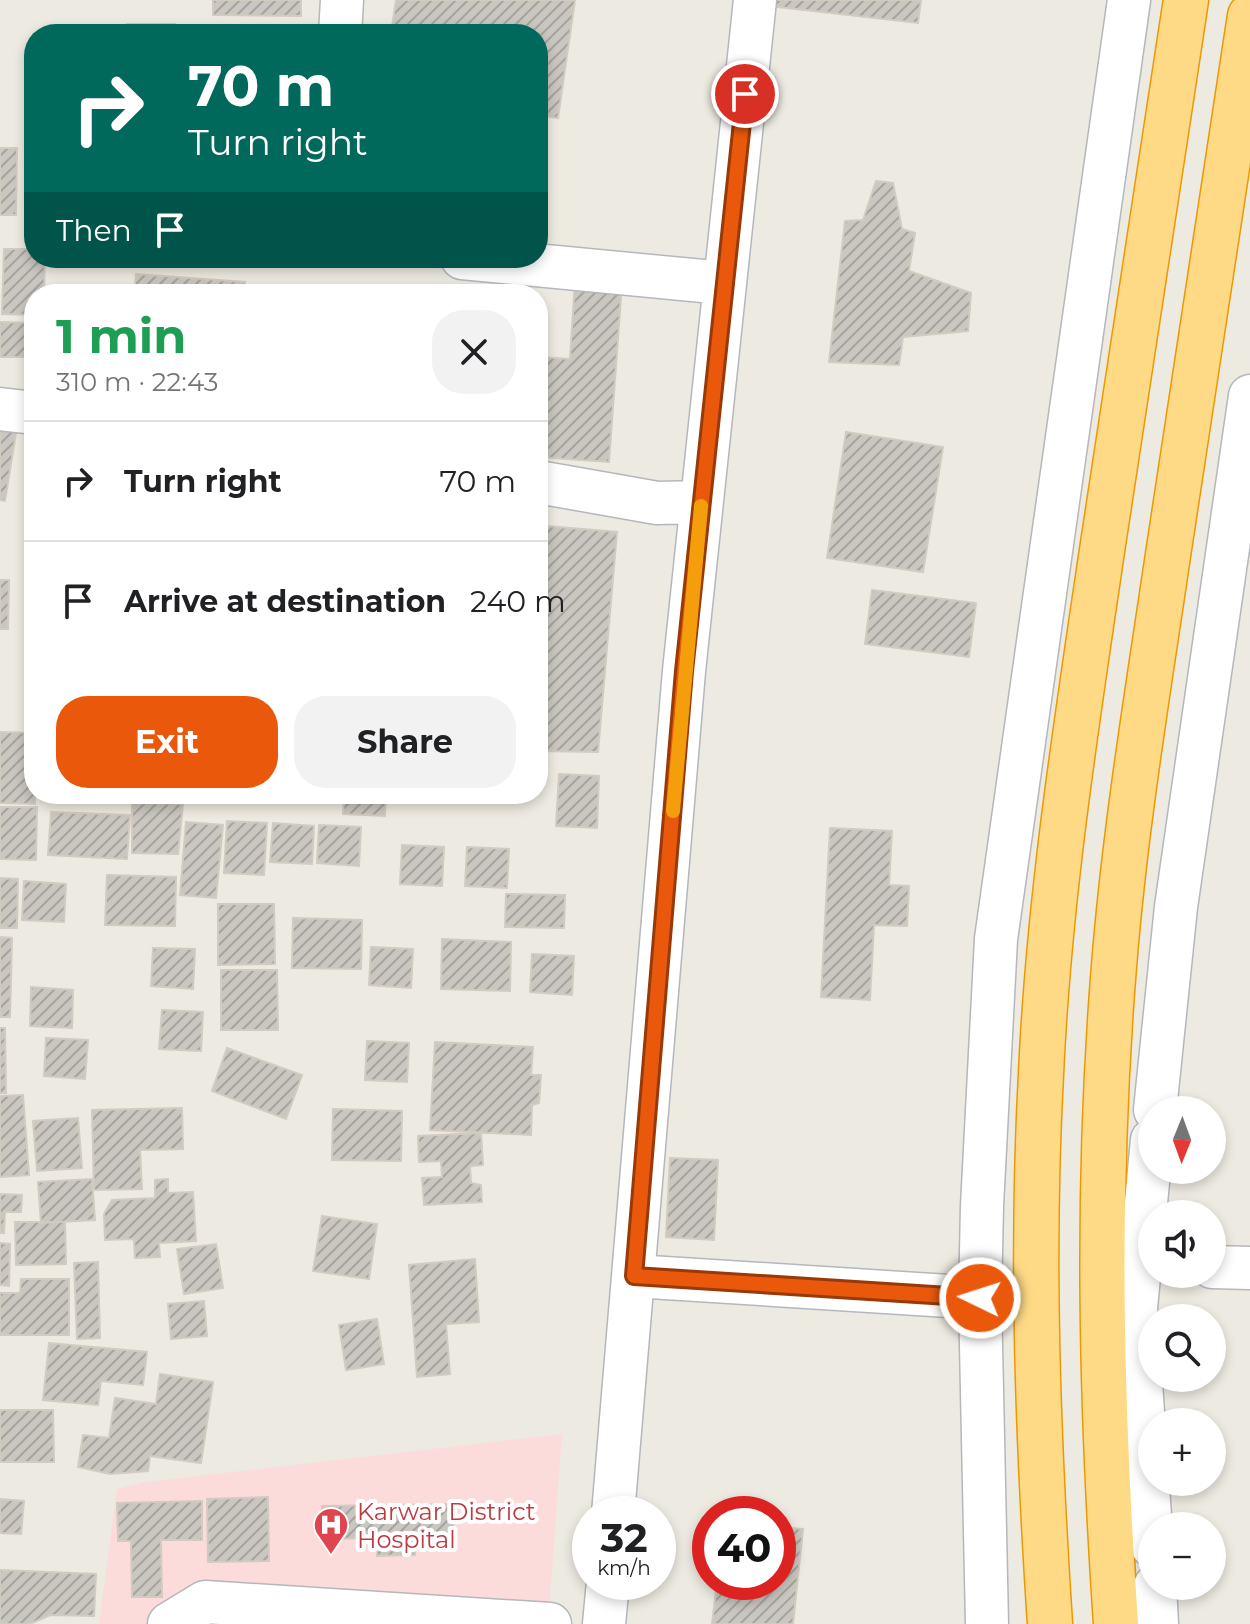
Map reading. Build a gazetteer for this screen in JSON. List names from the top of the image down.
{
  "places": {
    "hospital": ["Karwar District Hospital"]
  },
  "north": "bottom",
  "page": {
    "turn": ["70 m", "Turn right"],
    "then": "Then",
    "heading": ["1 min", "310 m · 22:43"],
    "list": [
      {
        "name": "Turn right",
        "value": "70 m"
      },
      {
        "name": "Arrive at destination",
        "value": "240 m"
      }
    ],
    "buttons": ["Exit", "Share"],
    "map_buttons": ["+", "−"],
    "speed": "32 km/h",
    "limit": "40"
  }
}
